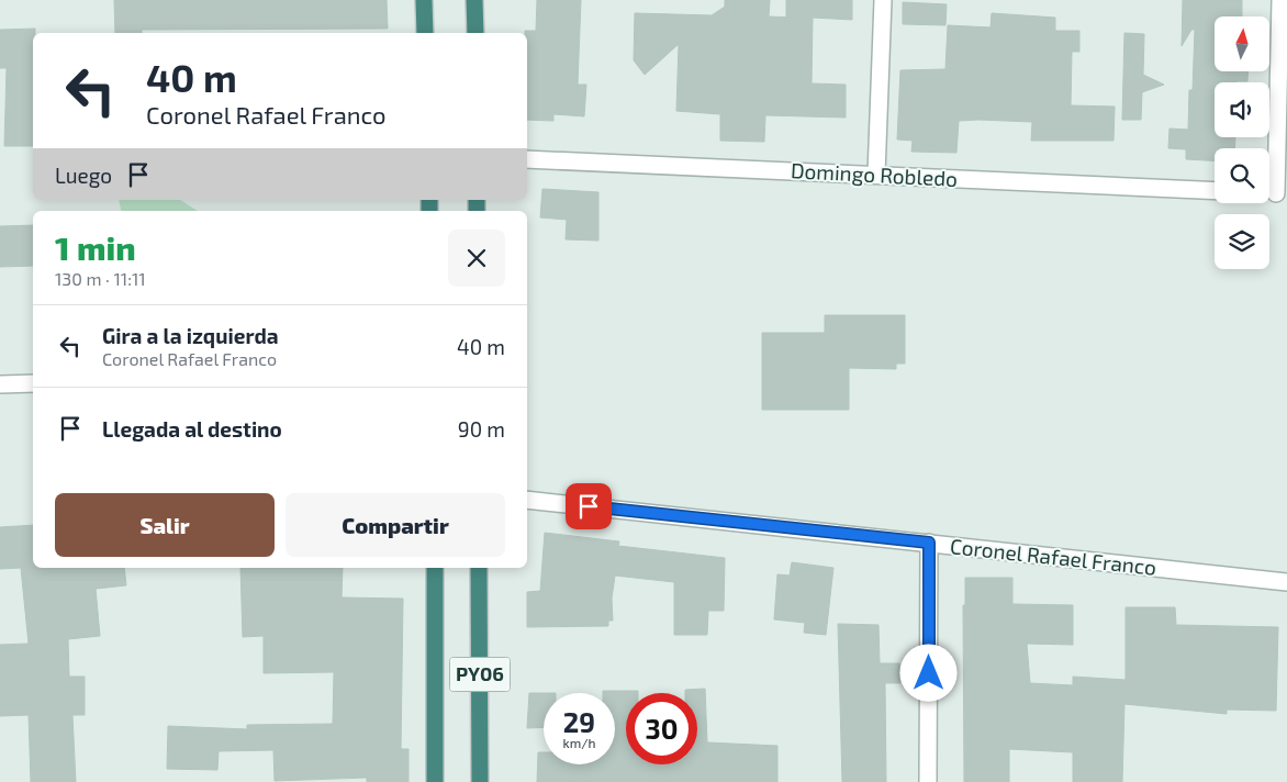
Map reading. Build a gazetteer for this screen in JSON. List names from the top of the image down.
{
  "streets": {
    "highway": ["PY06"],
    "street": ["Domingo Robledo", "Coronel Rafael Franco"]
  },
  "north": "top",
  "page": {
    "turn": ["40 m", "Coronel Rafael Franco"],
    "then": "Luego",
    "heading": ["1 min", "130 m · 11:11"],
    "list": [
      {
        "name": "Gira a la izquierda",
        "note": "Coronel Rafael Franco",
        "value": "40 m"
      },
      {
        "name": "Llegada al destino",
        "value": "90 m"
      }
    ],
    "buttons": ["Salir", "Compartir"],
    "speed": "29 km/h",
    "limit": "30"
  }
}
